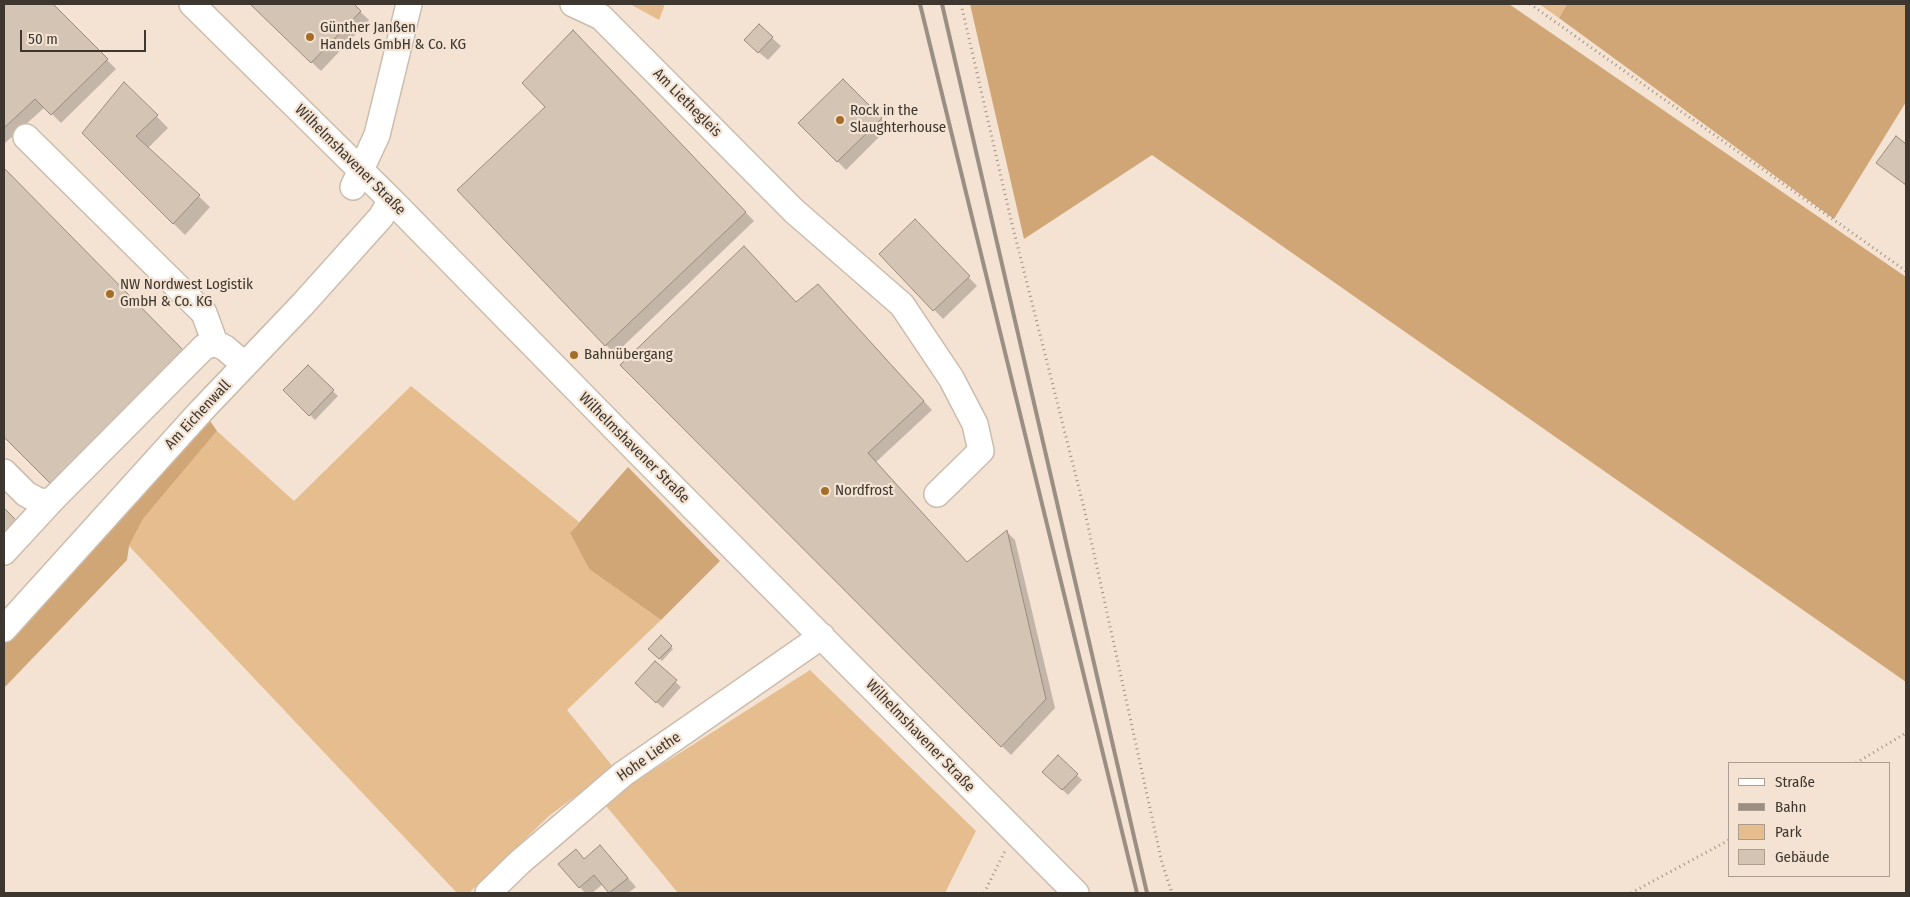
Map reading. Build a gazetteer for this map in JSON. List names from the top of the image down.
{
  "streets": {
    "street": [
      "Am Liethegleis",
      "Wilhelmshavener Straße",
      "Am Eichenwall",
      "Hohe Liethe"
    ]
  },
  "crossings": [
    ["Wilhelmshavener Straße", "Am Eichenwall"],
    ["Wilhelmshavener Straße", "Hohe Liethe"]
  ],
  "places": [
    "Günther Janßen Handels GmbH & Co. KG",
    "Rock in the Slaughterhouse",
    "NW Nordwest Logistik GmbH & Co. KG",
    "Bahnübergang",
    "Nordfrost"
  ],
  "legend": [
    "Straße",
    "Bahn",
    "Park",
    "Gebäude"
  ],
  "scale_bar": "50 m"
}
